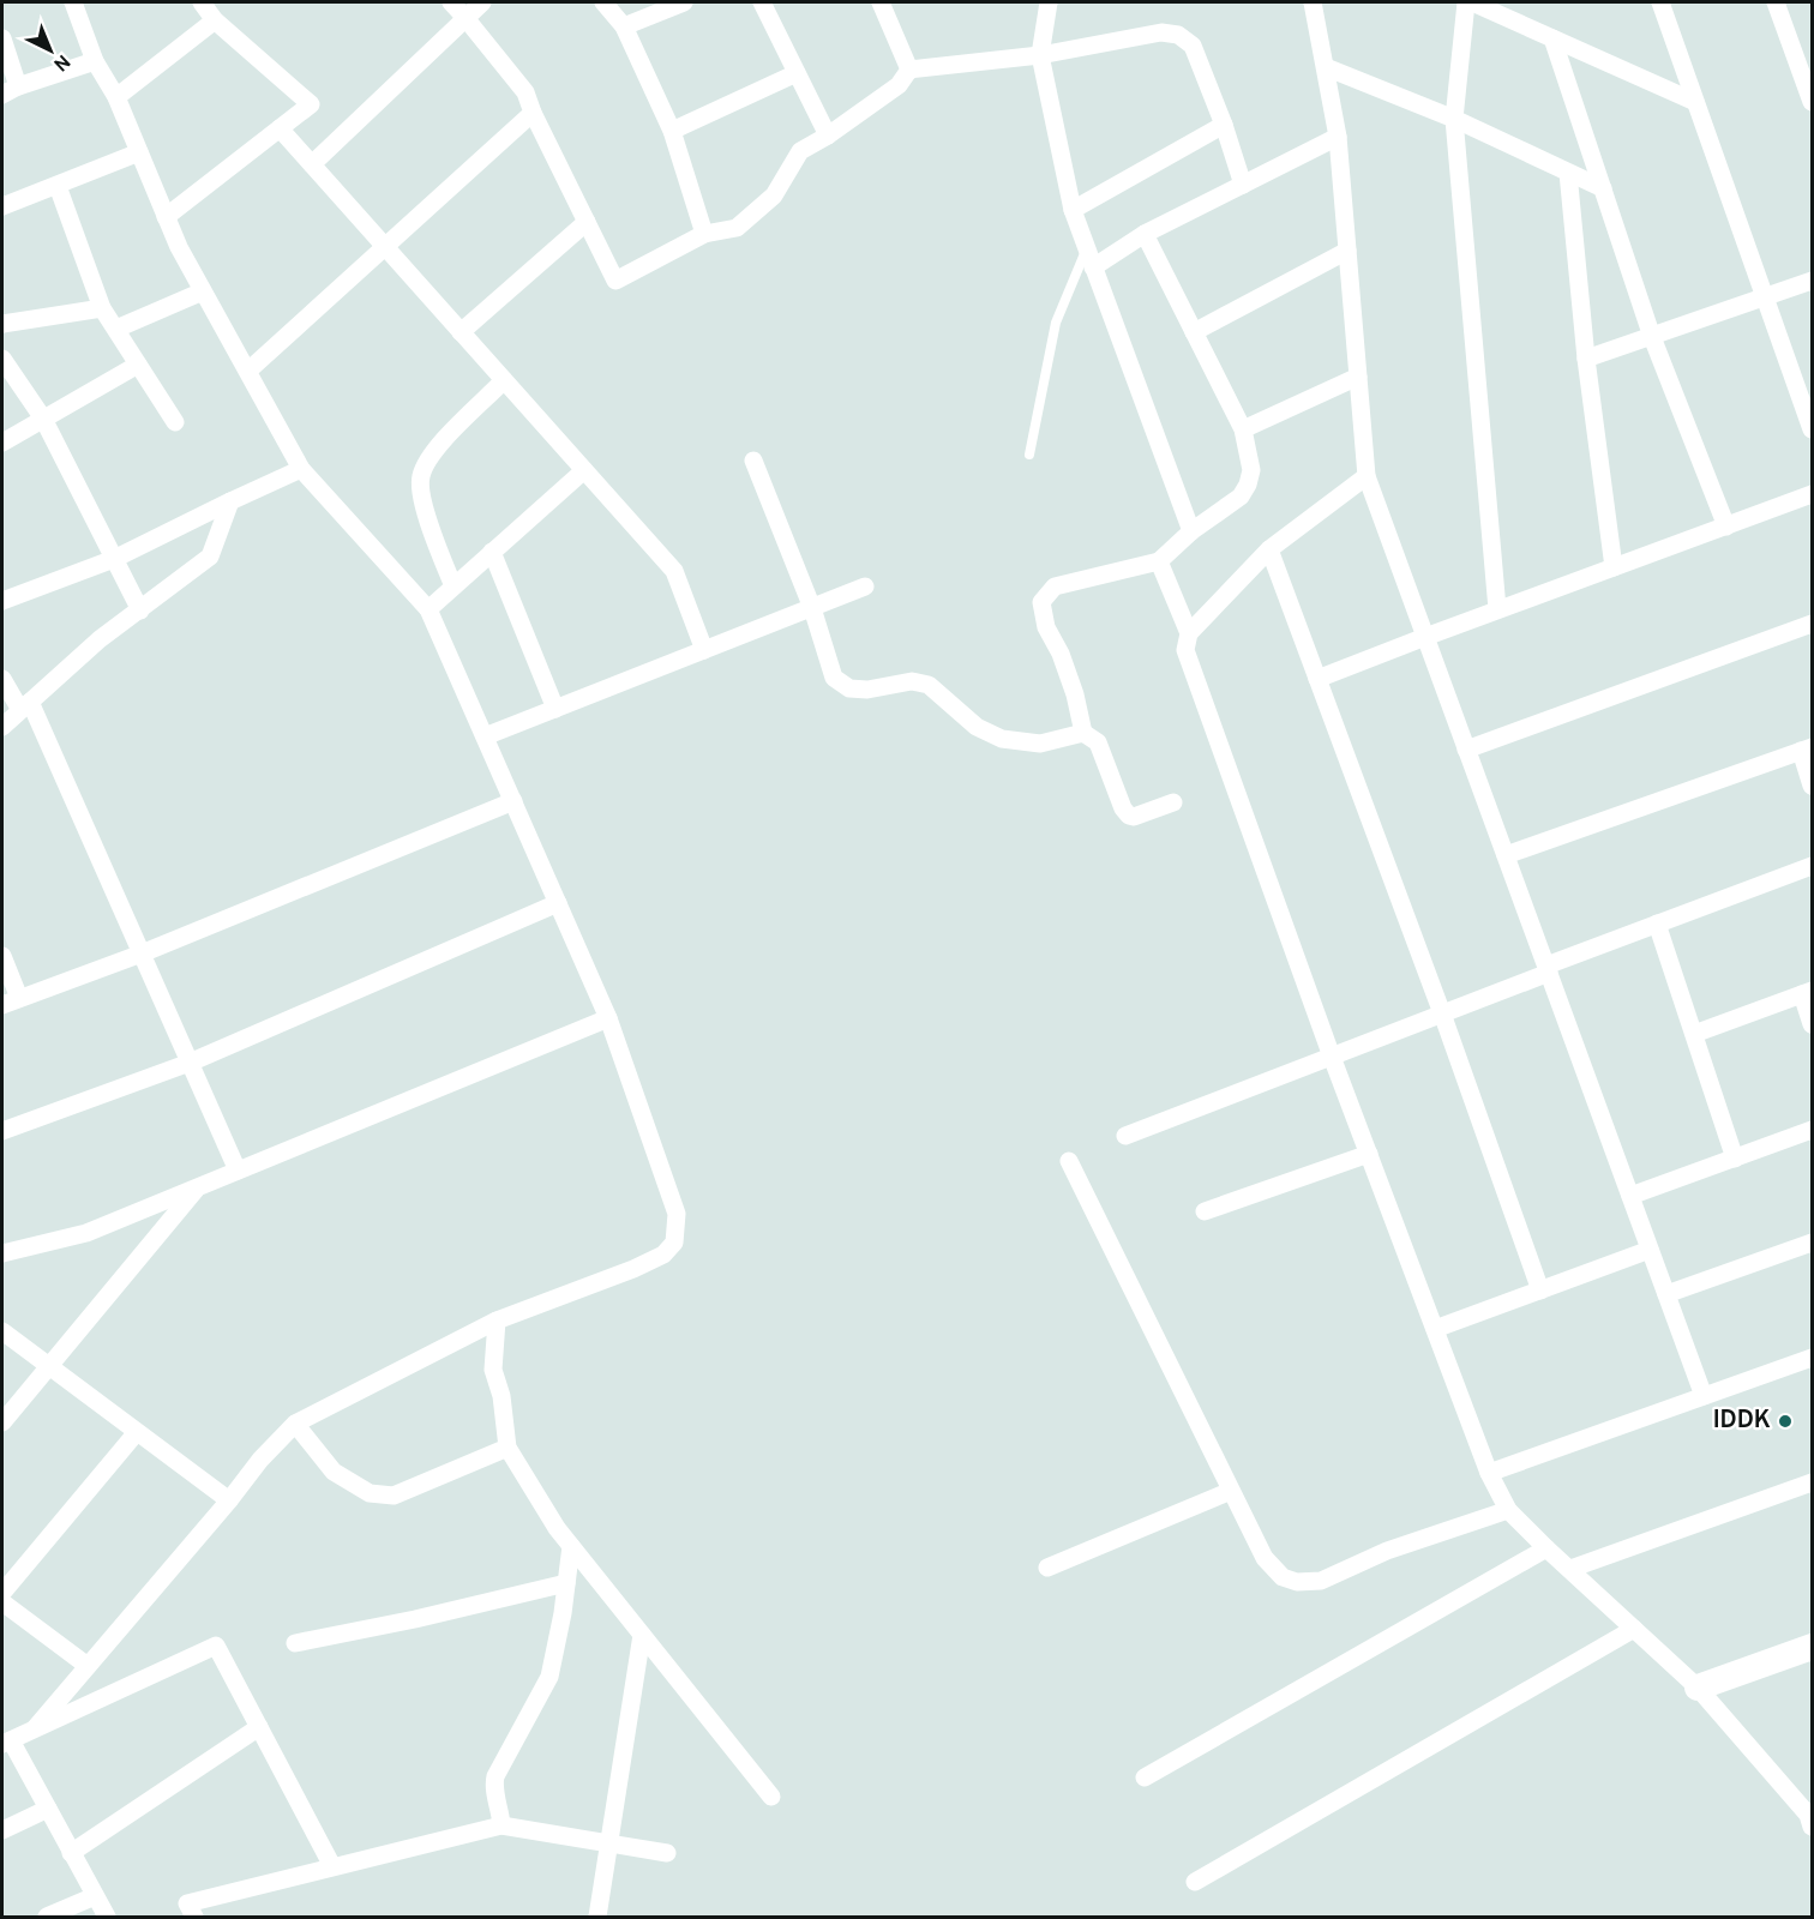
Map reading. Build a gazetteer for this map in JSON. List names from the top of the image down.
{
  "places": ["IDDK"],
  "north": "bottom right"
}
